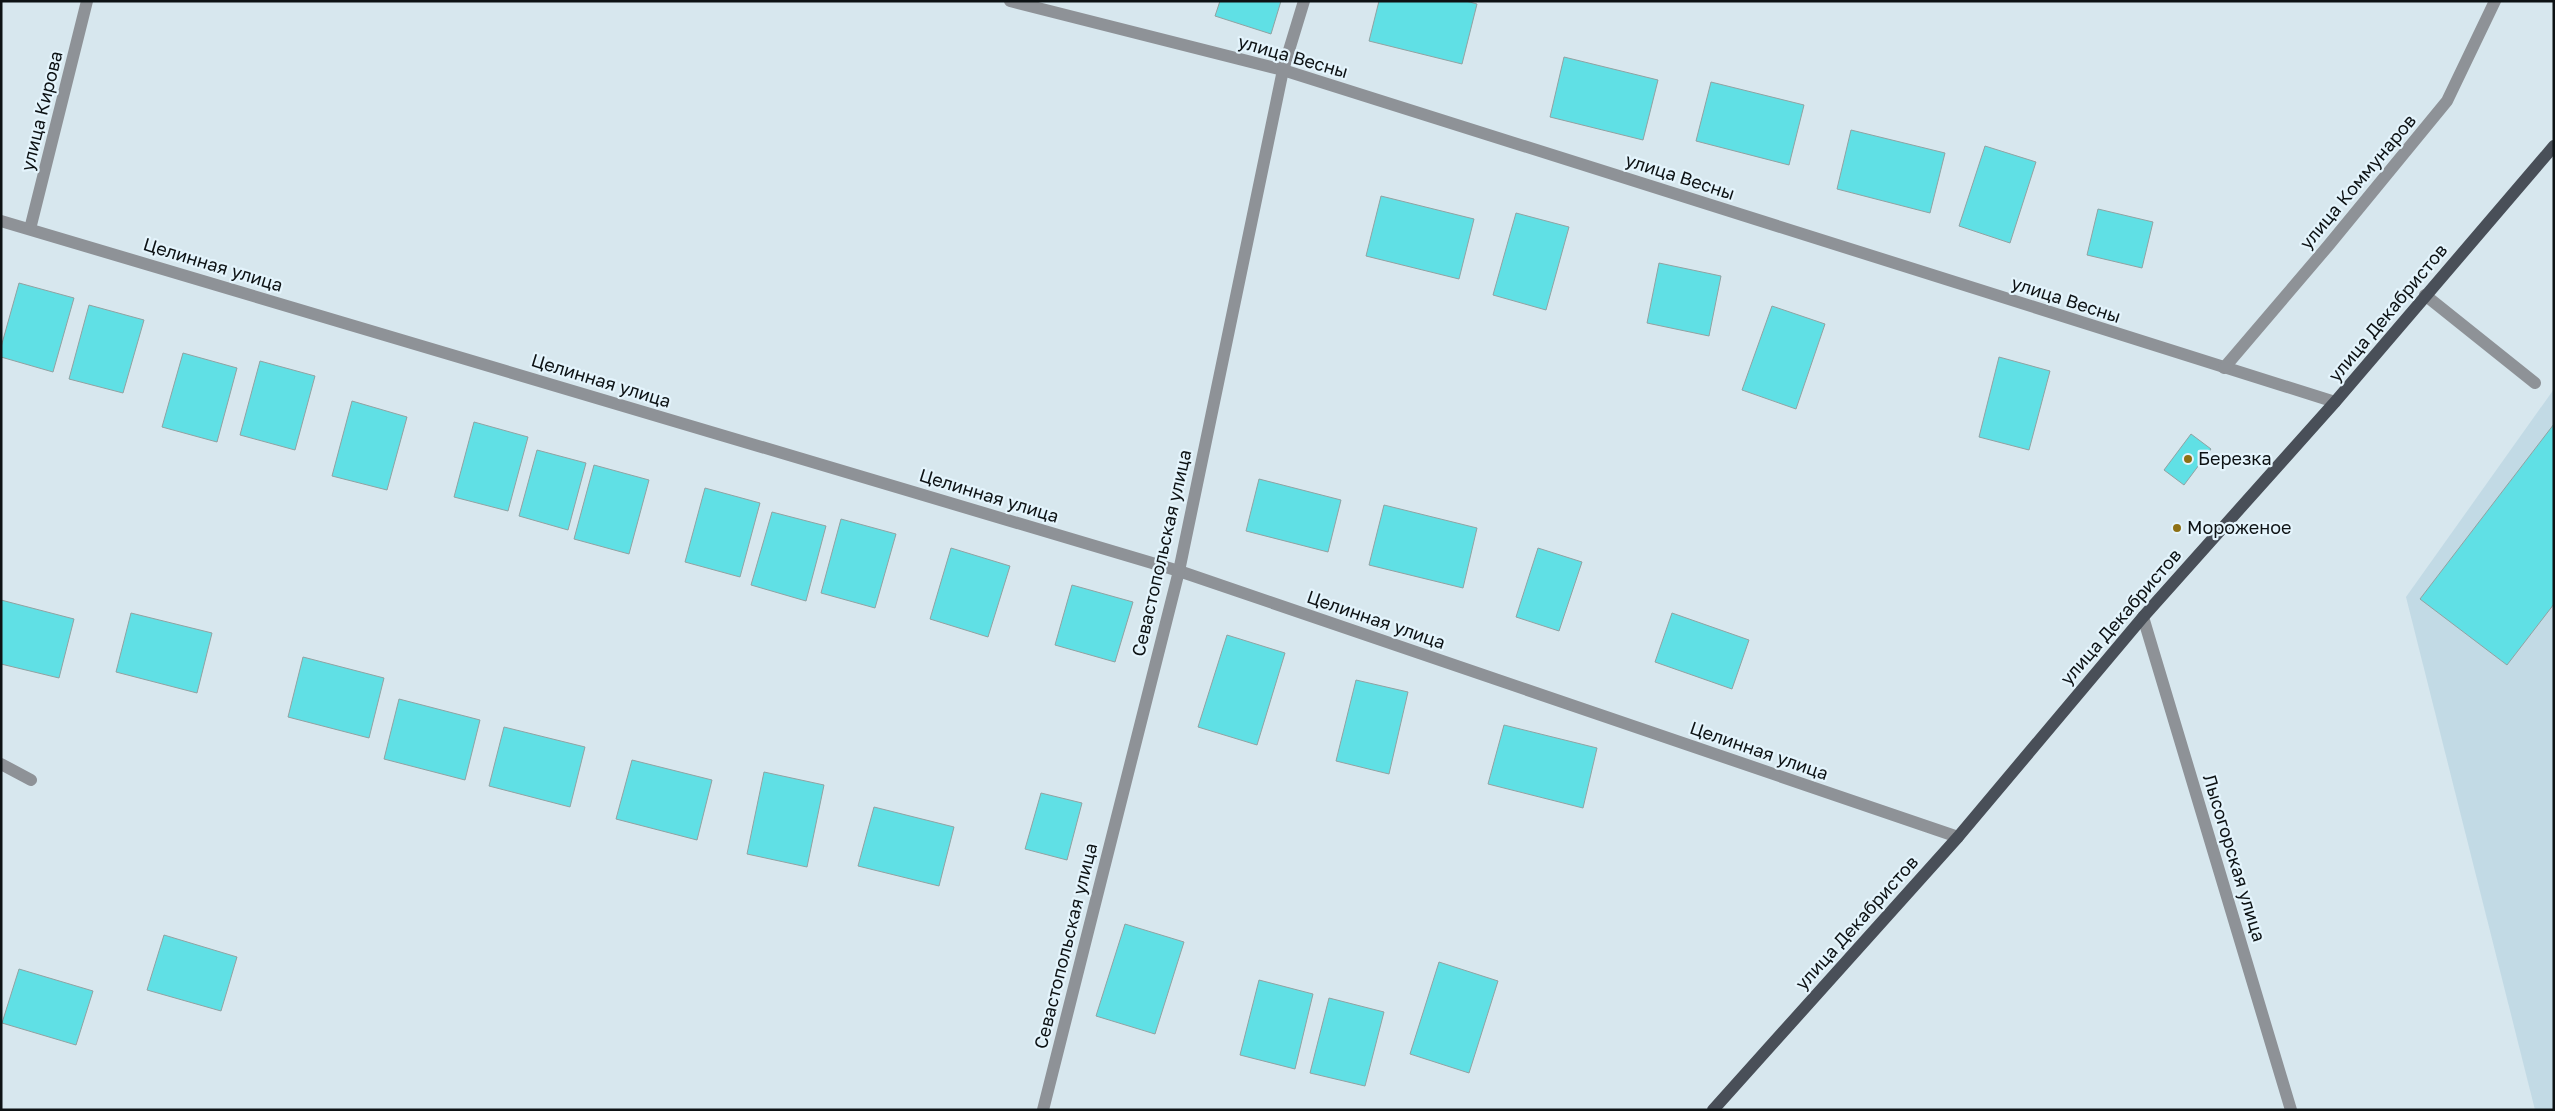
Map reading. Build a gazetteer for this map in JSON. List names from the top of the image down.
{
  "streets": {
    "main road": ["улица Декабристов"],
    "street": [
      "улица Весны",
      "улица Кирова",
      "улица Коммунаров",
      "Целинная улица",
      "Севастопольская улица",
      "Лысогорская улица"
    ]
  },
  "crossings": [
    ["улица Весны", "улица Коммунаров"],
    ["улица Весны", "улица Декабристов"],
    ["улица Весны", "Севастопольская улица"],
    ["улица Кирова", "Целинная улица"],
    ["Целинная улица", "улица Декабристов"],
    ["Целинная улица", "Севастопольская улица"],
    ["улица Декабристов", "Лысогорская улица"]
  ],
  "places": ["Березка", "Мороженое"]
}
